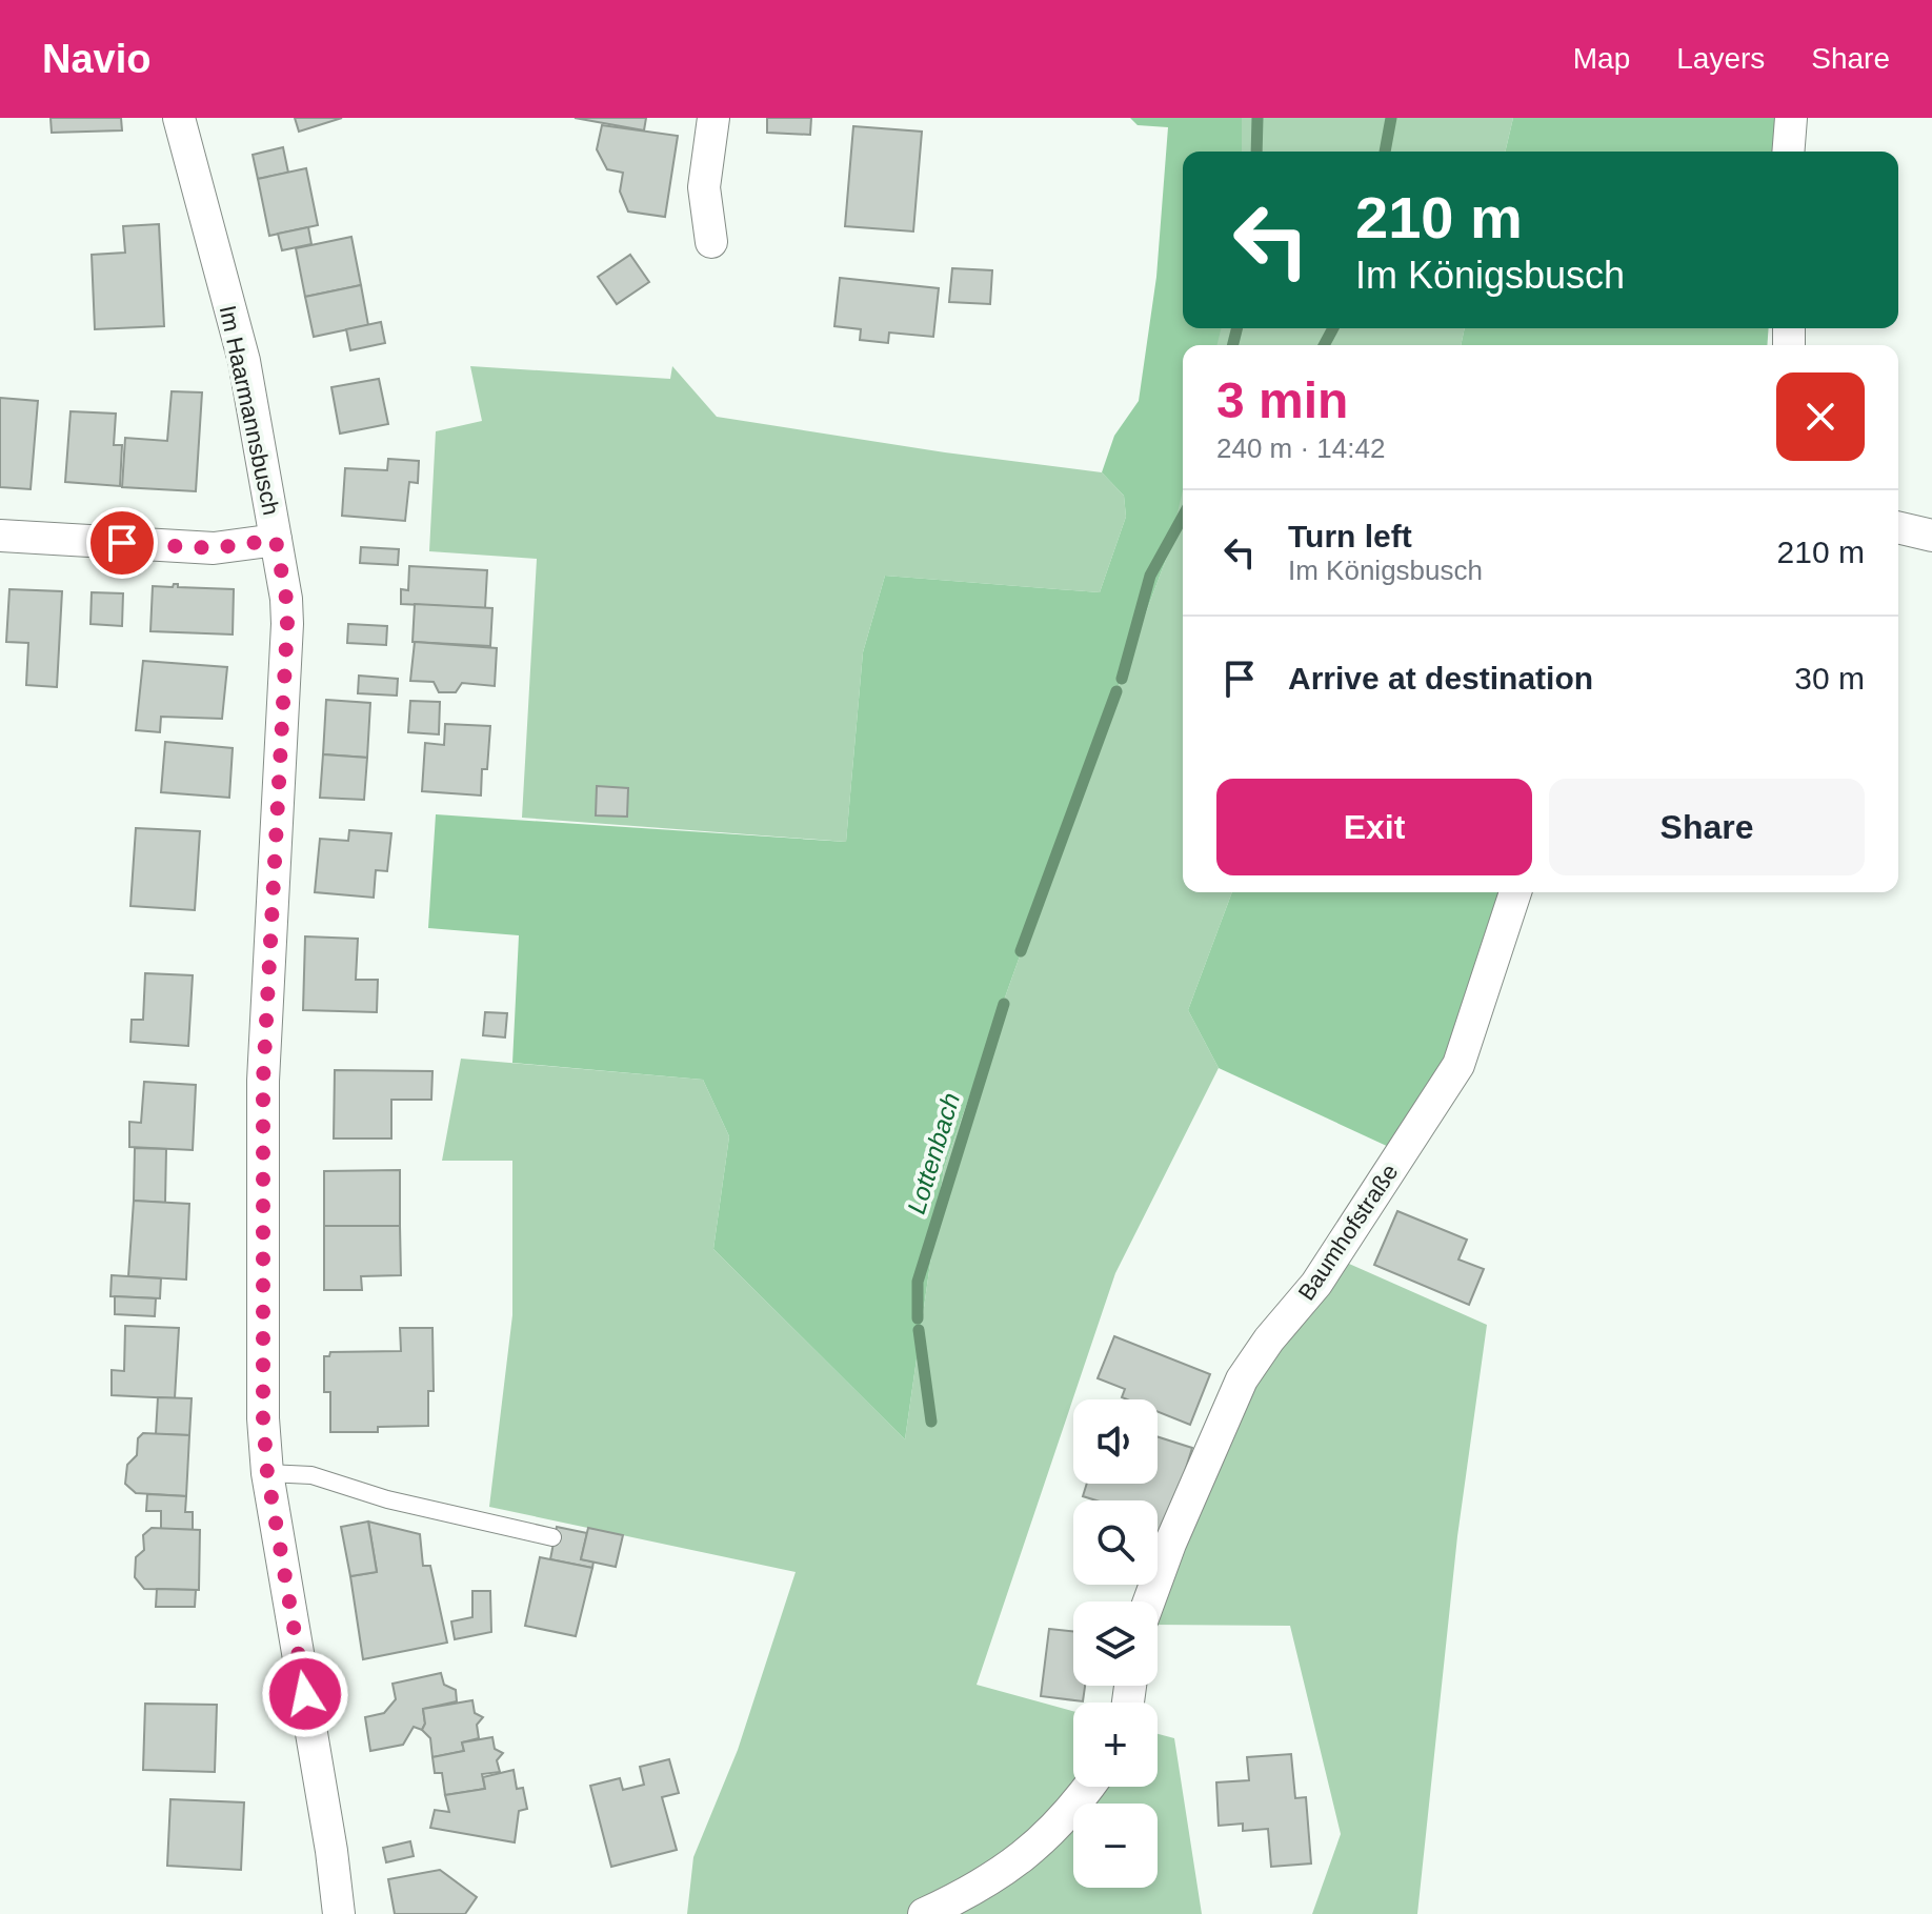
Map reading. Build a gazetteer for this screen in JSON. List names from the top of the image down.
{
  "streets": {
    "street": ["Im Haarmannsbusch", "Baumhofstraße"]
  },
  "water": ["Lottenbach"],
  "page": {
    "header": "Navio",
    "nav": ["Map", "Layers", "Share"],
    "turn": ["210 m", "Im Königsbusch"],
    "heading": ["3 min", "240 m · 14:42"],
    "list": [
      {
        "name": "Turn left",
        "note": "Im Königsbusch",
        "value": "210 m"
      },
      {
        "name": "Arrive at destination",
        "value": "30 m"
      }
    ],
    "buttons": ["Exit", "Share"],
    "map_buttons": ["+", "−"]
  }
}
